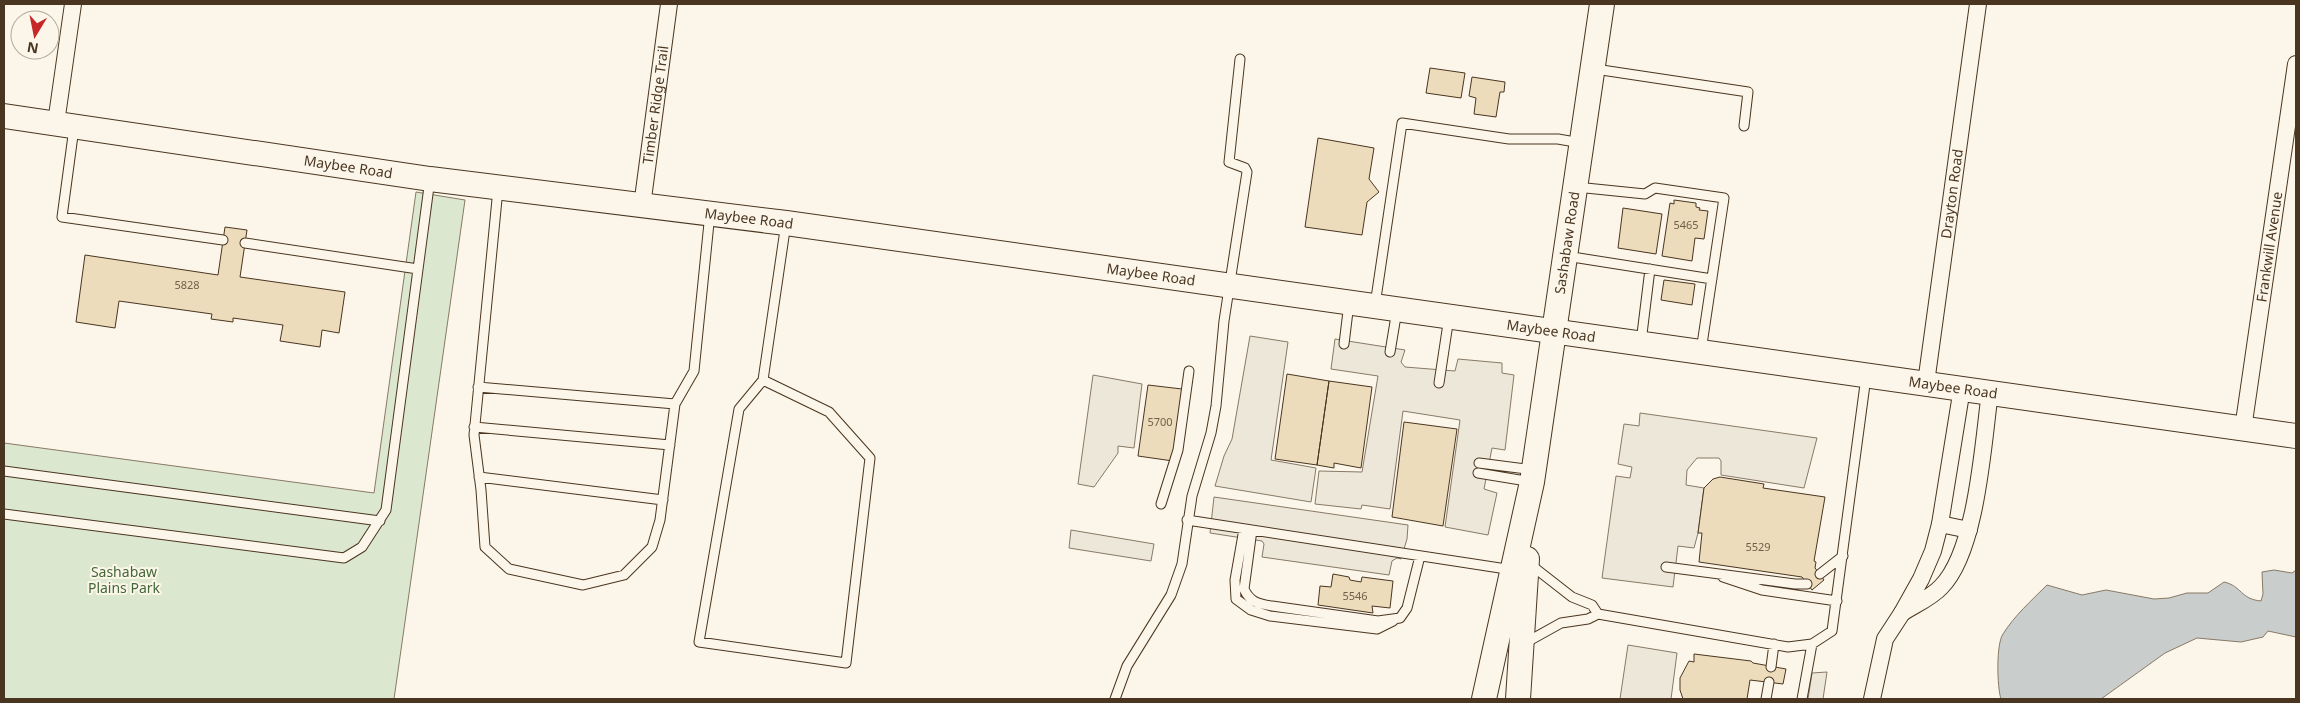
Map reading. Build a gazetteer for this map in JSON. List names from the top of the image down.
{
  "streets": {
    "main road": ["Maybee Road", "Sashabaw Road"],
    "street": ["Timber Ridge Trail", "Drayton Road", "Frankwill Avenue"]
  },
  "crossings": [
    ["Timber Ridge Trail", "Maybee Road"],
    ["Maybee Road", "Drayton Road"],
    ["Maybee Road", "Sashabaw Road"],
    ["Maybee Road", "Frankwill Avenue"]
  ],
  "parks": ["Sashabaw Plains Park"],
  "house_numbers": [
    "5465",
    "5828",
    "5700",
    "5529",
    "5546"
  ],
  "north": "bottom"
}
